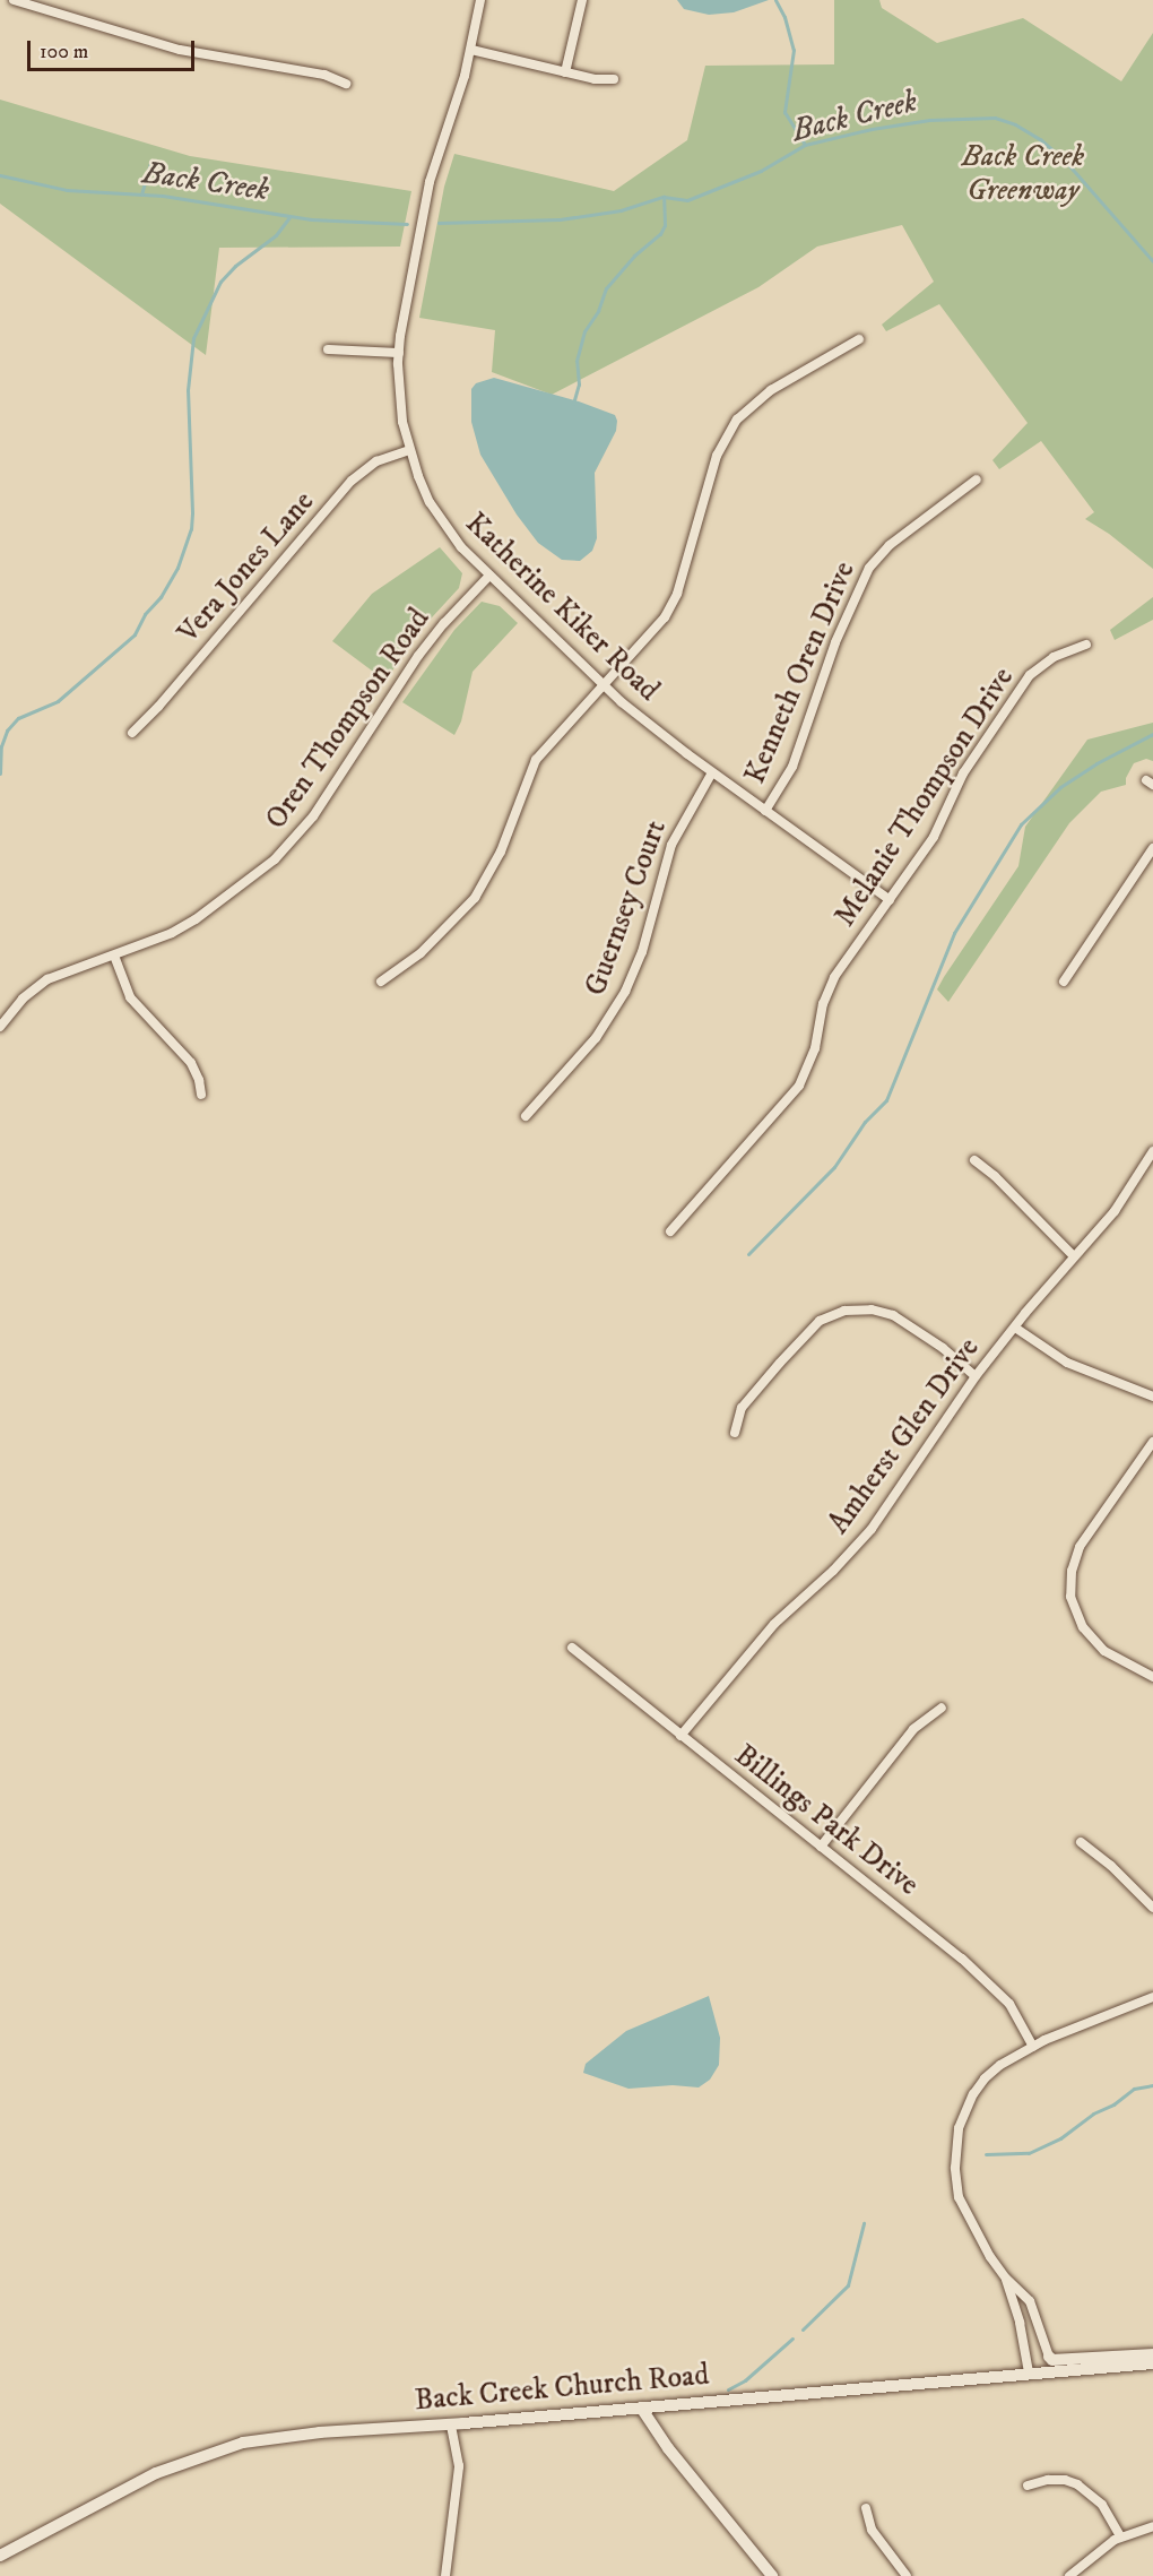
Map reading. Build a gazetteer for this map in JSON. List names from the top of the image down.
{
  "streets": {
    "street": [
      "Vera Jones Lane",
      "Katherine Kiker Road",
      "Kenneth Oren Drive",
      "Oren Thompson Road",
      "Melanie Thompson Drive",
      "Guernsey Court",
      "Amherst Glen Drive",
      "Billings Park Drive",
      "Back Creek Church Road"
    ]
  },
  "crossings": [
    ["Vera Jones Lane", "Katherine Kiker Road"],
    ["Katherine Kiker Road", "Kenneth Oren Drive"],
    ["Katherine Kiker Road", "Oren Thompson Road"],
    ["Katherine Kiker Road", "Melanie Thompson Drive"],
    ["Katherine Kiker Road", "Guernsey Court"],
    ["Amherst Glen Drive", "Billings Park Drive"]
  ],
  "water": ["Back Creek"],
  "parks": ["Back Creek Greenway"],
  "scale_bar": "100 m"
}
